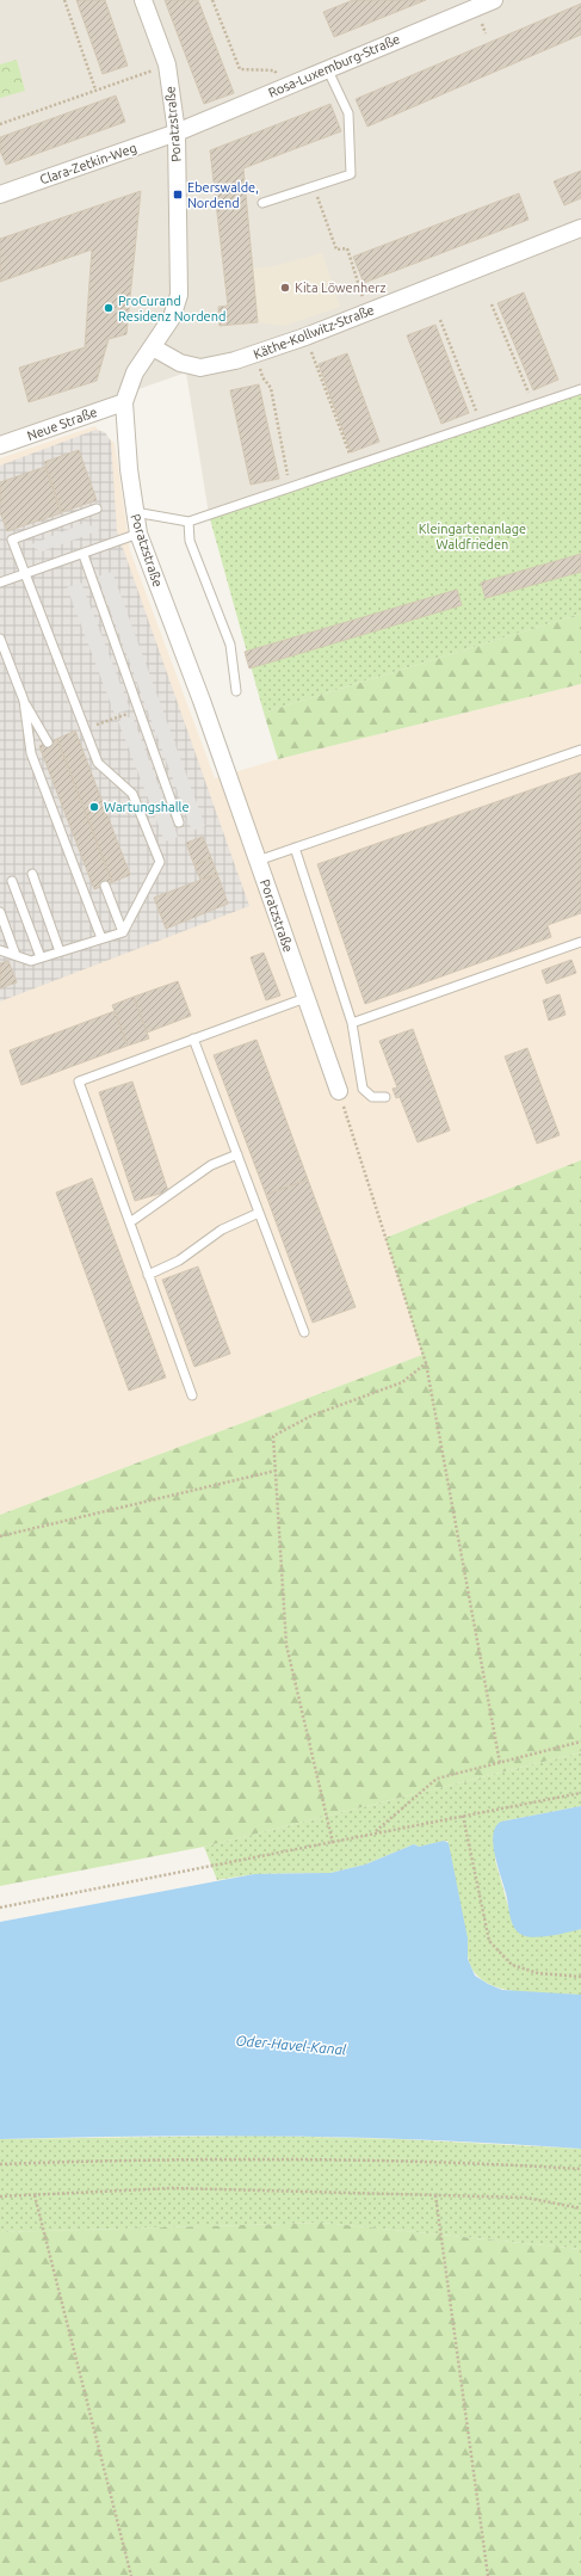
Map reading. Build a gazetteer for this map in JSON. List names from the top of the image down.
{
  "streets": {
    "street": [
      "Rosa-Luxemburg-Straße",
      "Poratzstraße",
      "Clara-Zetkin-Weg",
      "Käthe-Kollwitz-Straße",
      "Neue Straße"
    ]
  },
  "crossings": [
    ["Rosa-Luxemburg-Straße", "Poratzstraße"],
    ["Rosa-Luxemburg-Straße", "Clara-Zetkin-Weg"],
    ["Poratzstraße", "Clara-Zetkin-Weg"],
    ["Poratzstraße", "Käthe-Kollwitz-Straße"],
    ["Poratzstraße", "Neue Straße"]
  ],
  "water": ["Oder-Havel-Kanal"],
  "parks": ["Kleingartenanlage Waldfrieden"],
  "places": {
    "transit": ["Eberswalde, Nordend"],
    "other": ["Kita Löwenherz", "ProCurand Residenz Nordend", "Wartungshalle"]
  }
}
